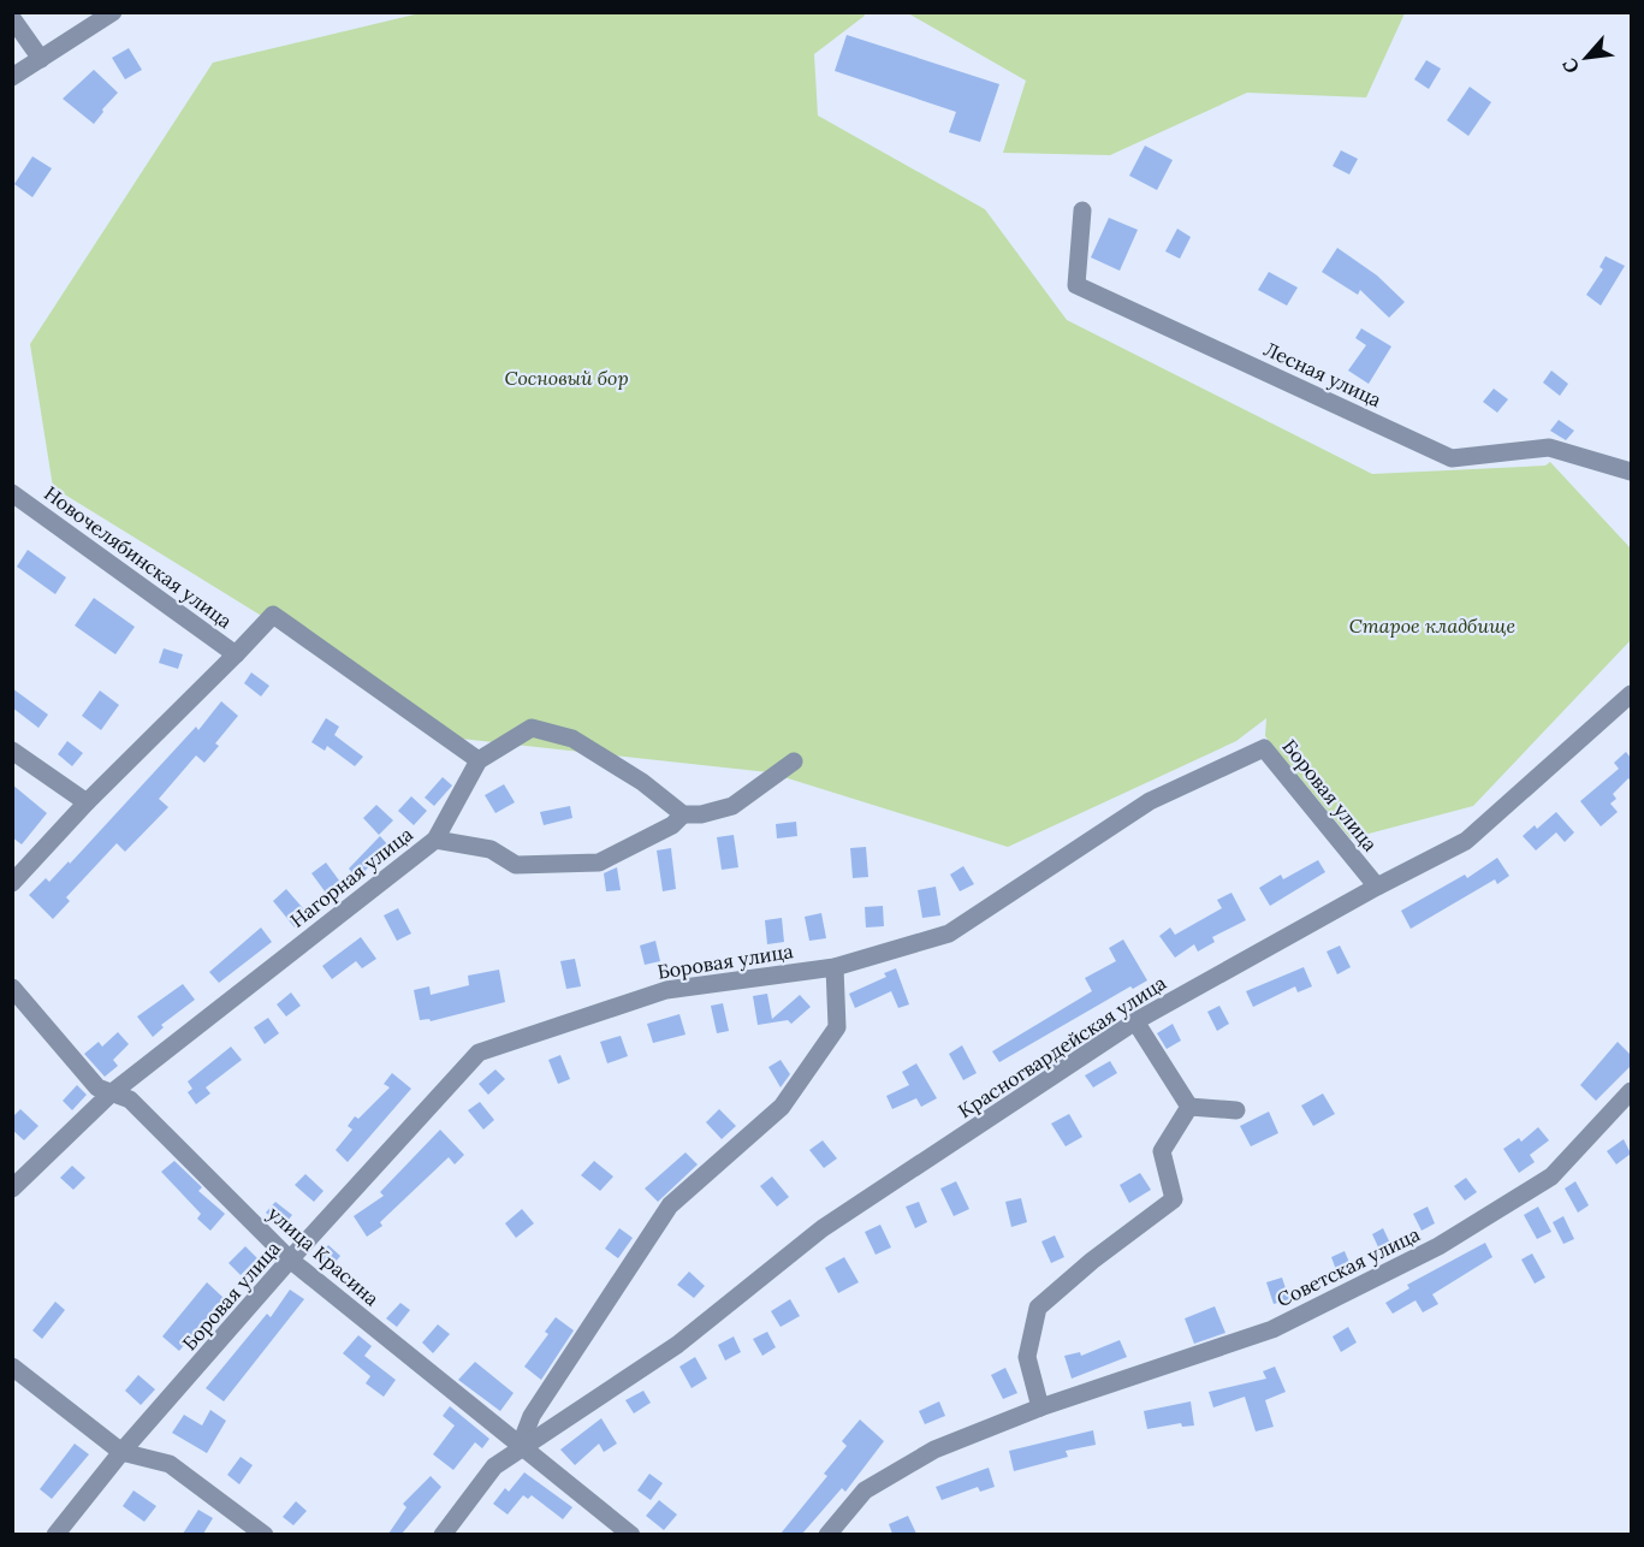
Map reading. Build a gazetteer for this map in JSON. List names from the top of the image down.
{
  "streets": {
    "street": [
      "Лесная улица",
      "Новочелябинская улица",
      "Боровая улица",
      "Нагорная улица",
      "Красногвардейская улица",
      "улица Красина",
      "Советская улица"
    ]
  },
  "crossings": [
    ["Новочелябинская улица", "Нагорная улица"],
    ["Боровая улица", "Красногвардейская улица"],
    ["Боровая улица", "улица Красина"],
    ["Нагорная улица", "улица Красина"],
    ["Красногвардейская улица", "улица Красина"]
  ],
  "parks": ["Сосновый бор", "Старое кладбище"],
  "north": "bottom left"
}
